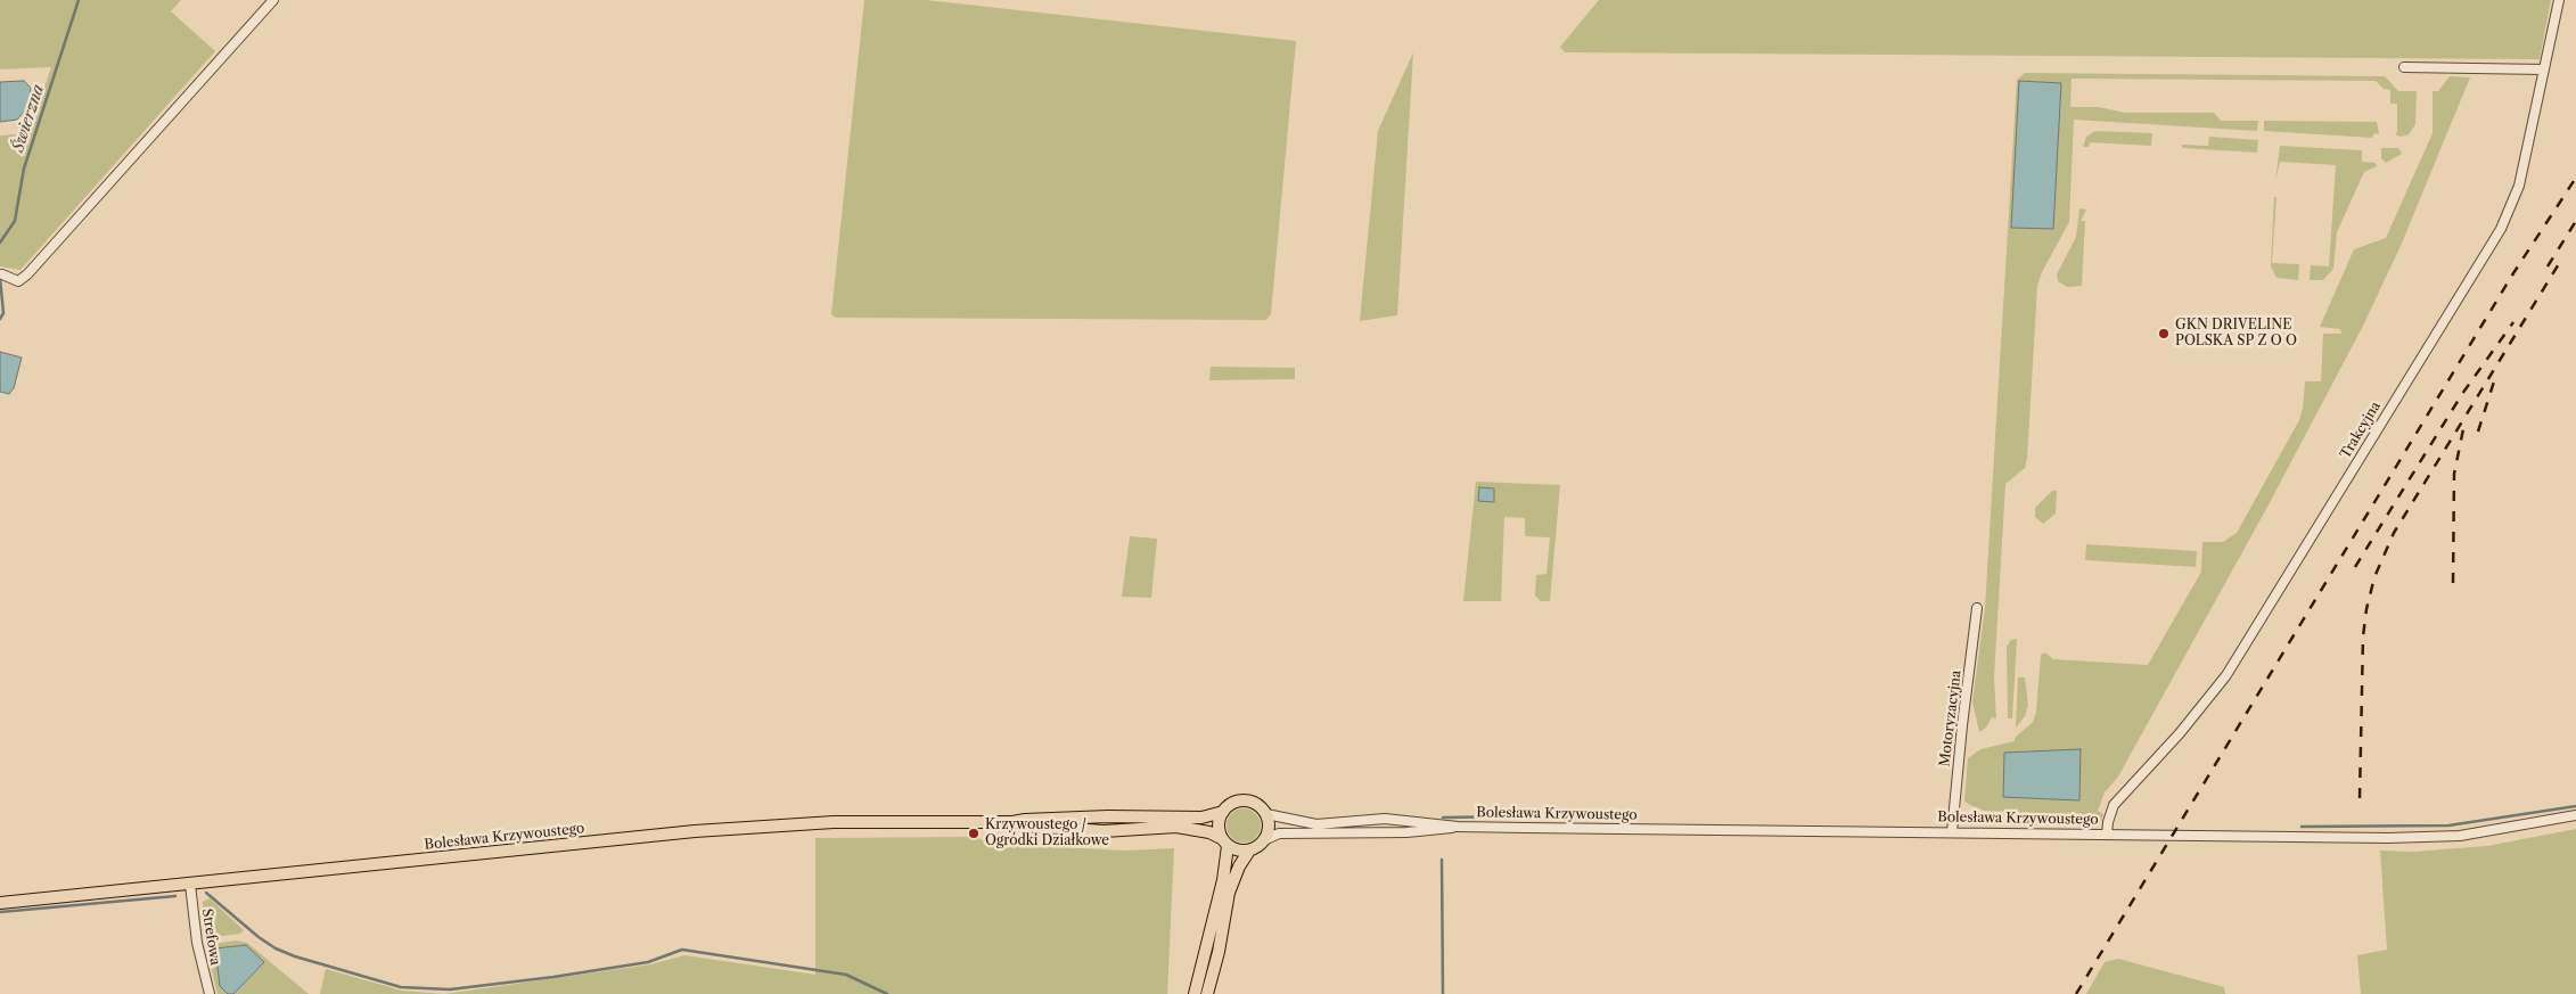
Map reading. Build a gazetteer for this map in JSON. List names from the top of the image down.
{
  "streets": {
    "main road": ["Bolesława Krzywoustego"],
    "street": ["Trakcyjna", "Motoryzacyjna", "Strefowa"]
  },
  "crossings": [
    ["Trakcyjna", "Bolesława Krzywoustego"],
    ["Motoryzacyjna", "Bolesława Krzywoustego"],
    ["Bolesława Krzywoustego", "Strefowa"]
  ],
  "water": ["Świerzna"],
  "places": ["GKN DRIVELINE POLSKA SP Z O O", "Krzywoustego / Ogródki Działkowe"]
}
